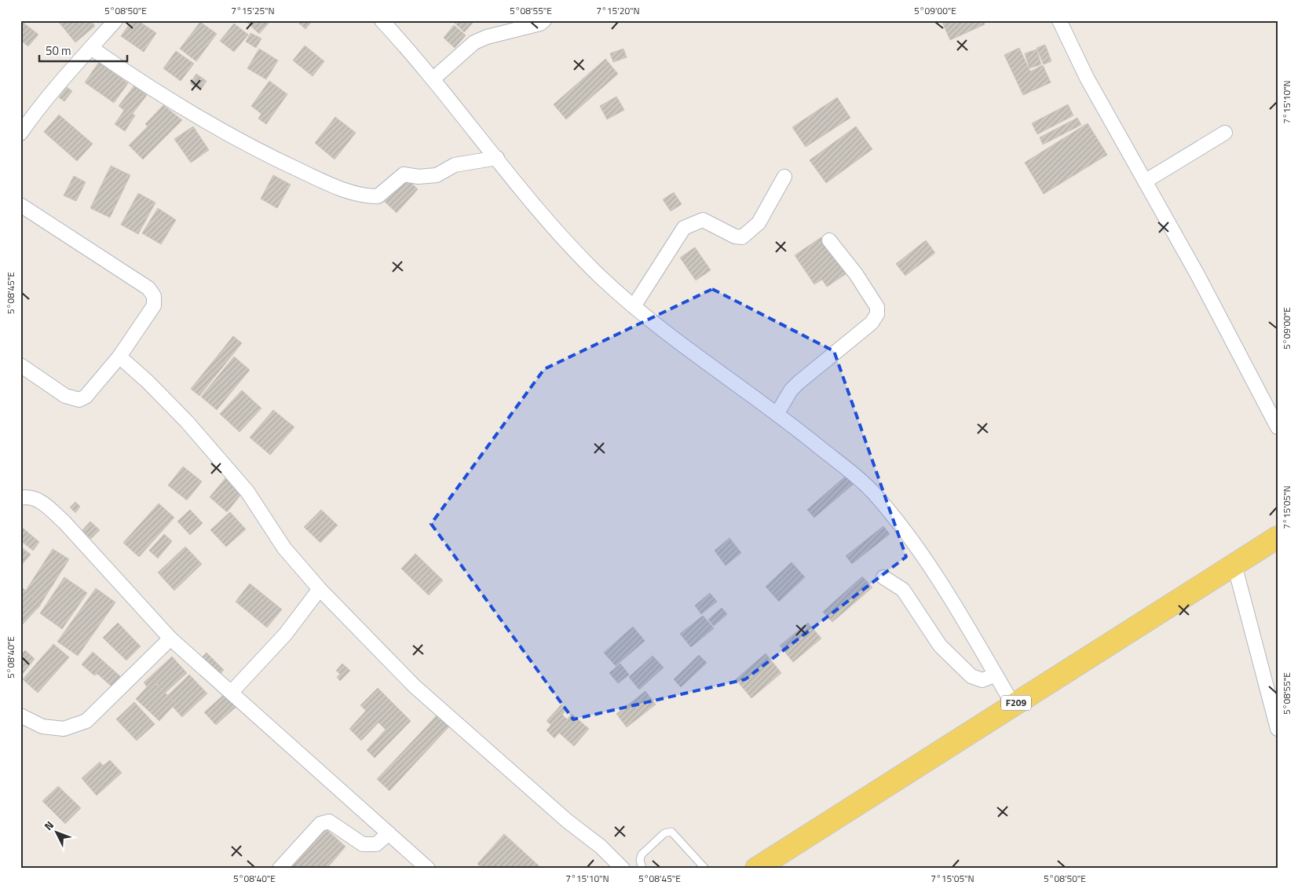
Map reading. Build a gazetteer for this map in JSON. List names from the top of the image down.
{
  "streets": {
    "main road": ["F209"]
  },
  "scale_bar": "50 m",
  "north": "top left",
  "coordinates": [
    "5°08'50\"E",
    "7°15'25\"N",
    "5°08'55\"E",
    "7°15'20\"N",
    "5°09'00\"E",
    "7°15'10\"N",
    "5°08'45\"E",
    "7°15'05\"N",
    "5°08'40\"E"
  ]
}
